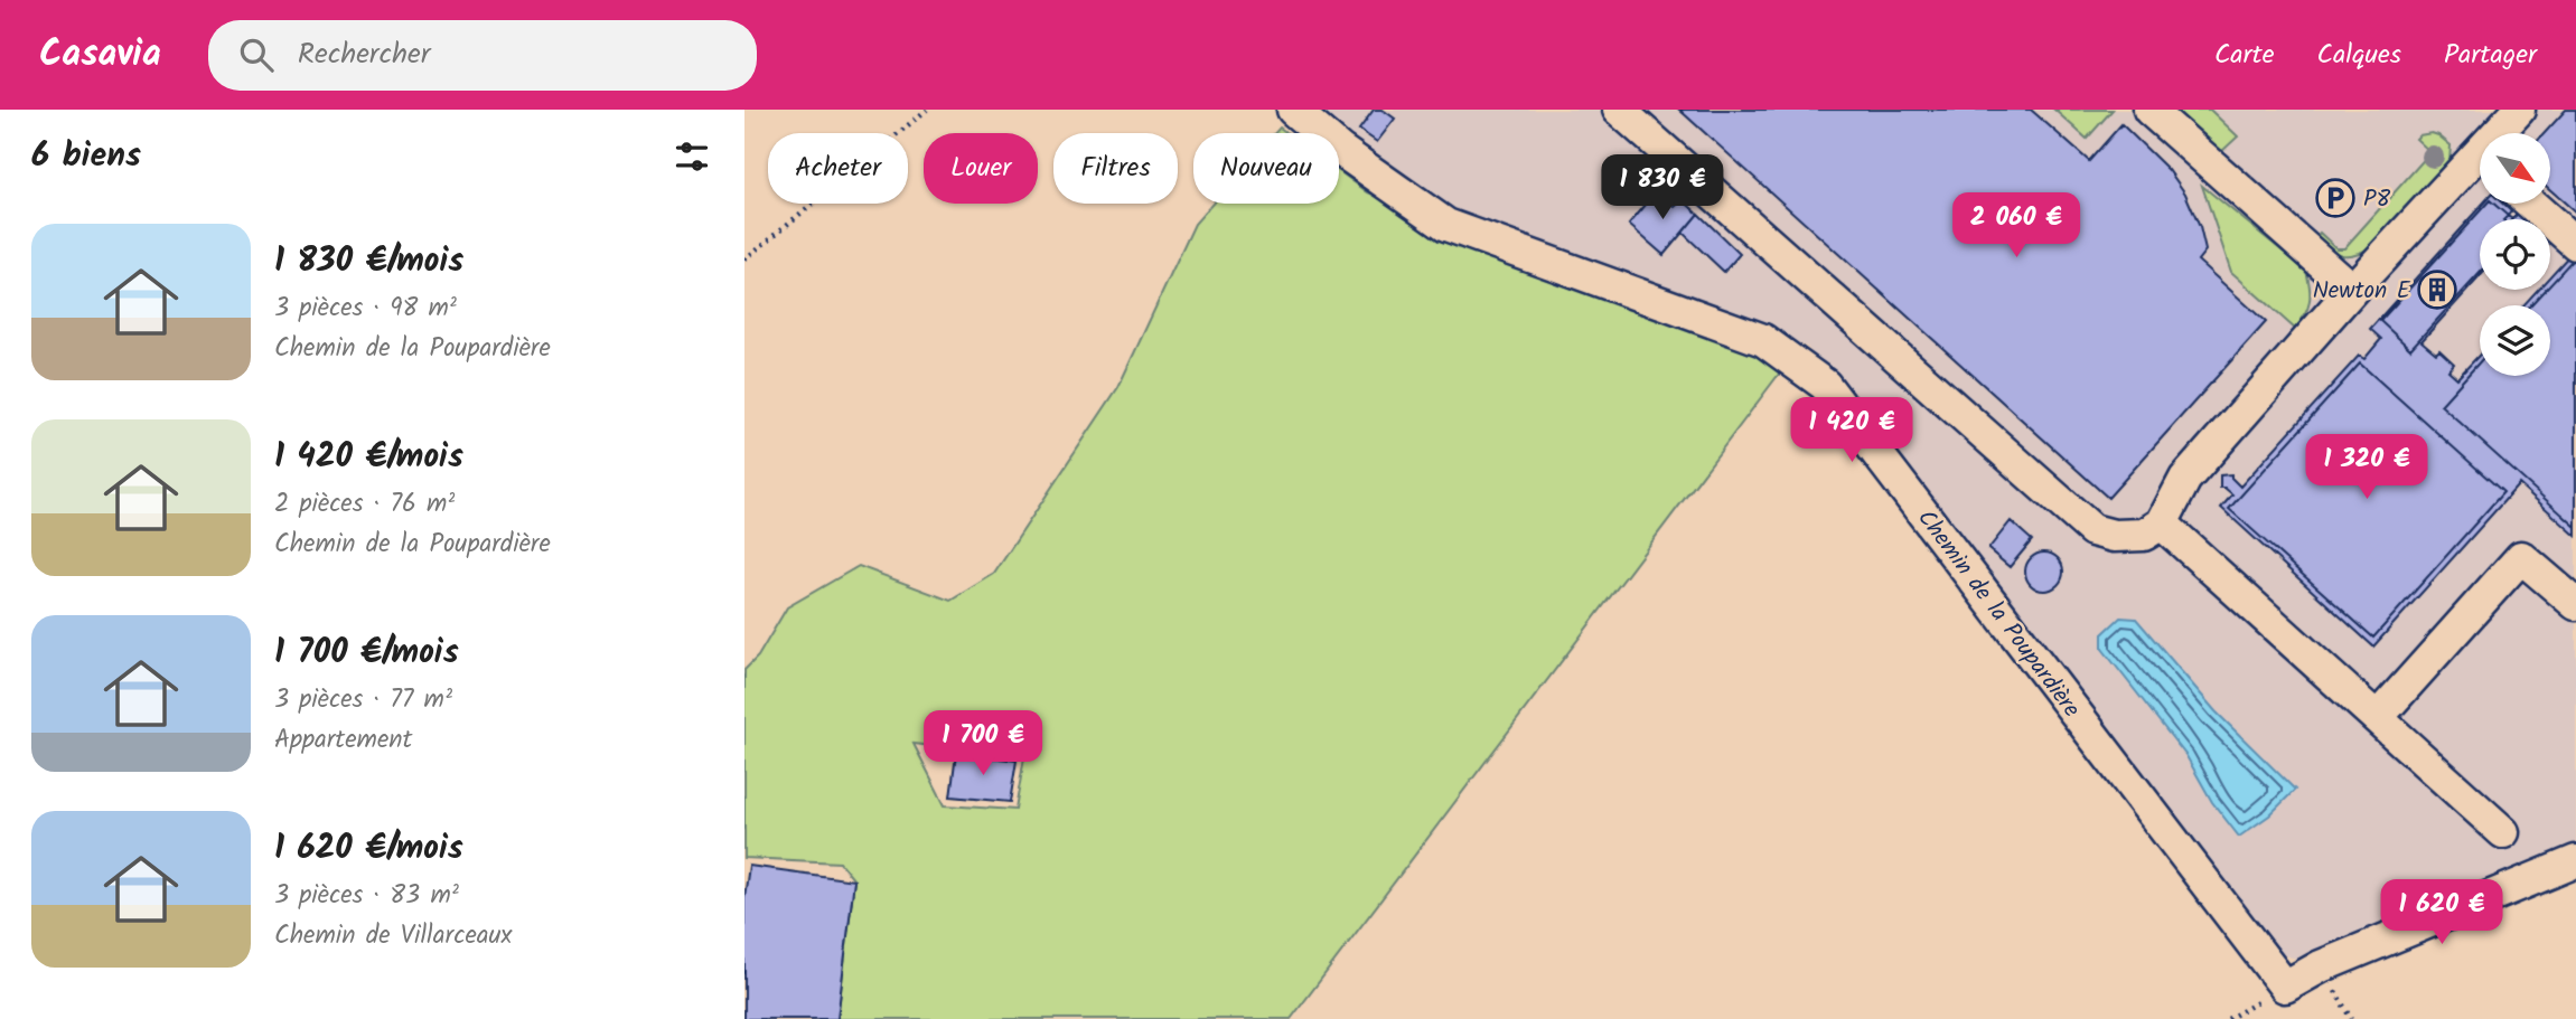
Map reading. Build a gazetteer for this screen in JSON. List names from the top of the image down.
{
  "streets": {
    "street": ["Chemin de la Poupardière"]
  },
  "places": {
    "parking": ["P8"],
    "building": ["Newton E"]
  },
  "north": "bottom right",
  "page": {
    "header": "Casavia",
    "search": "Rechercher",
    "nav": ["Carte", "Calques", "Partager"],
    "heading": "6 biens",
    "chip": [
      "Acheter",
      "Louer",
      "Filtres",
      "Nouveau"
    ],
    "price": [
      "1 830 €",
      "2 060 €",
      "1 420 €",
      "1 320 €",
      "1 700 €",
      "1 620 €"
    ],
    "list": [
      {
        "name": "1 830 €/mois",
        "note": "3 pièces · 98 m² · Chemin de la Poupardière"
      },
      {
        "name": "1 420 €/mois",
        "note": "2 pièces · 76 m² · Chemin de la Poupardière"
      },
      {
        "name": "1 700 €/mois",
        "note": "3 pièces · 77 m² · Appartement"
      },
      {
        "name": "1 620 €/mois",
        "note": "3 pièces · 83 m² · Chemin de Villarceaux"
      }
    ]
  }
}
